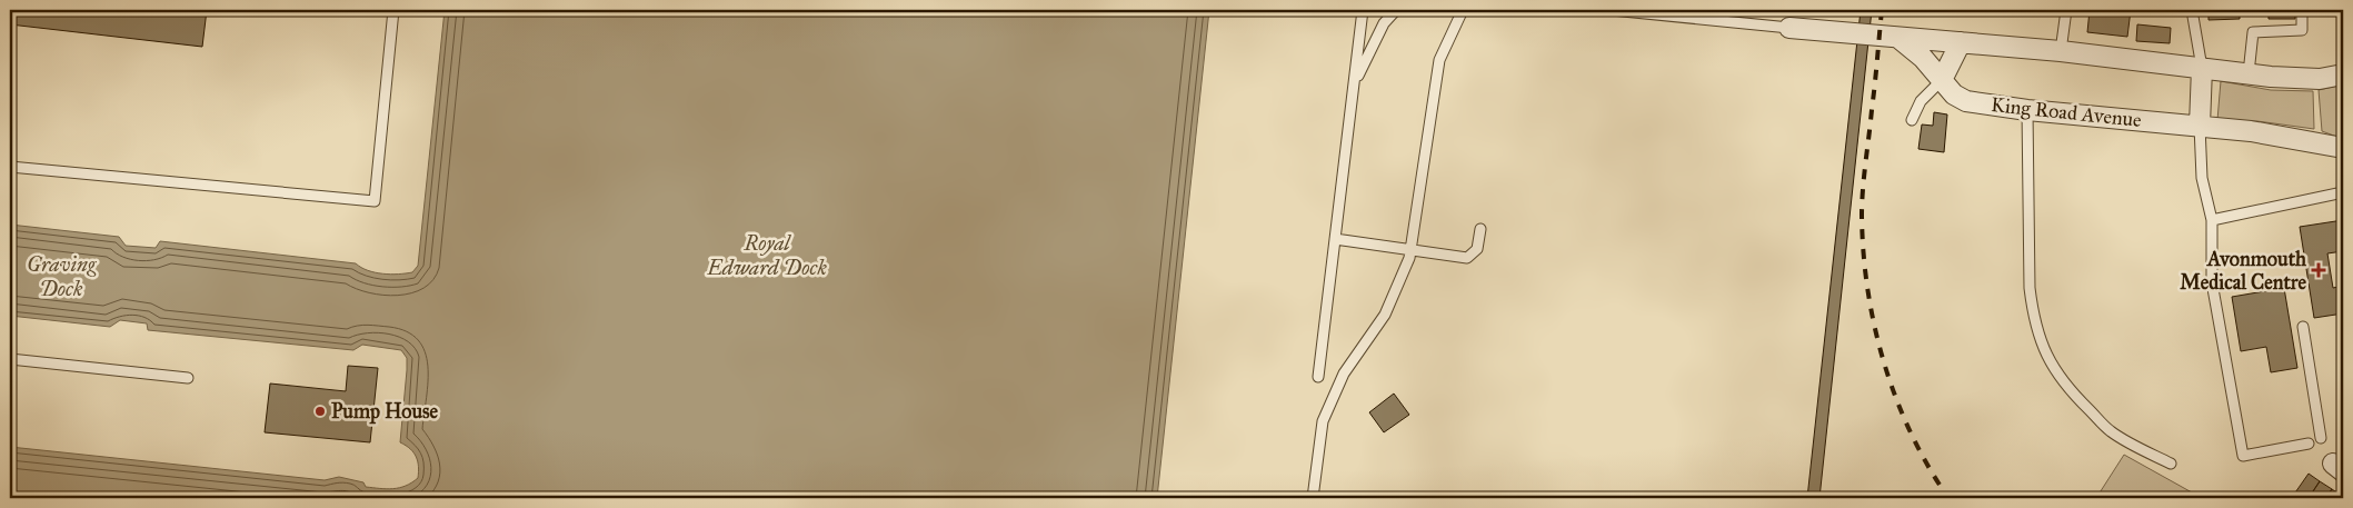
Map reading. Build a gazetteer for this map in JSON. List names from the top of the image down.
{
  "streets": {
    "street": ["King Road Avenue"]
  },
  "water": ["Royal Edward Dock", "Graving Dock"],
  "places": {
    "health": ["Avonmouth Medical Centre"],
    "other": ["Pump House"]
  }
}
